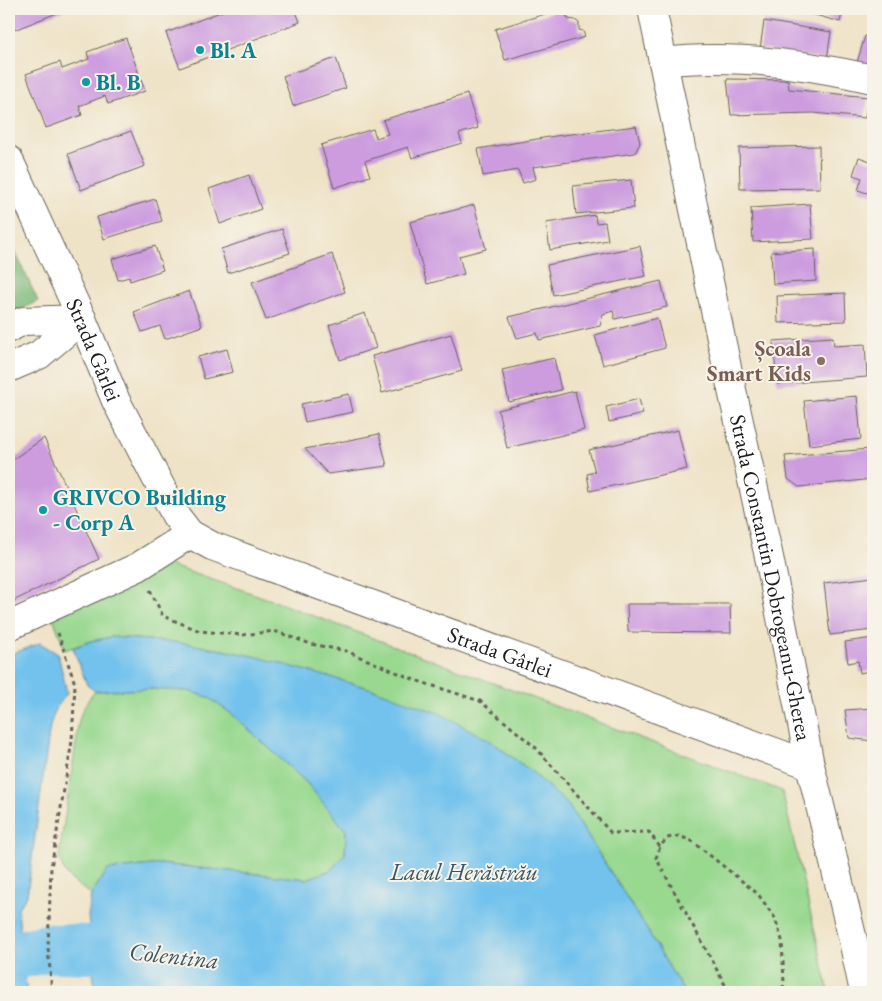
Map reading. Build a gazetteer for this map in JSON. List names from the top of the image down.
{
  "streets": {
    "street": ["Strada Gârlei", "Strada Constantin Dobrogeanu-Gherea"]
  },
  "crossings": [
    ["Strada Gârlei", "Strada Constantin Dobrogeanu-Gherea"]
  ],
  "water": ["Lacul Herăstrău", "Colentina"],
  "places": [
    "Bl. A",
    "Bl. B",
    "Școala Smart Kids",
    "GRIVCO Building - Corp A"
  ]
}
